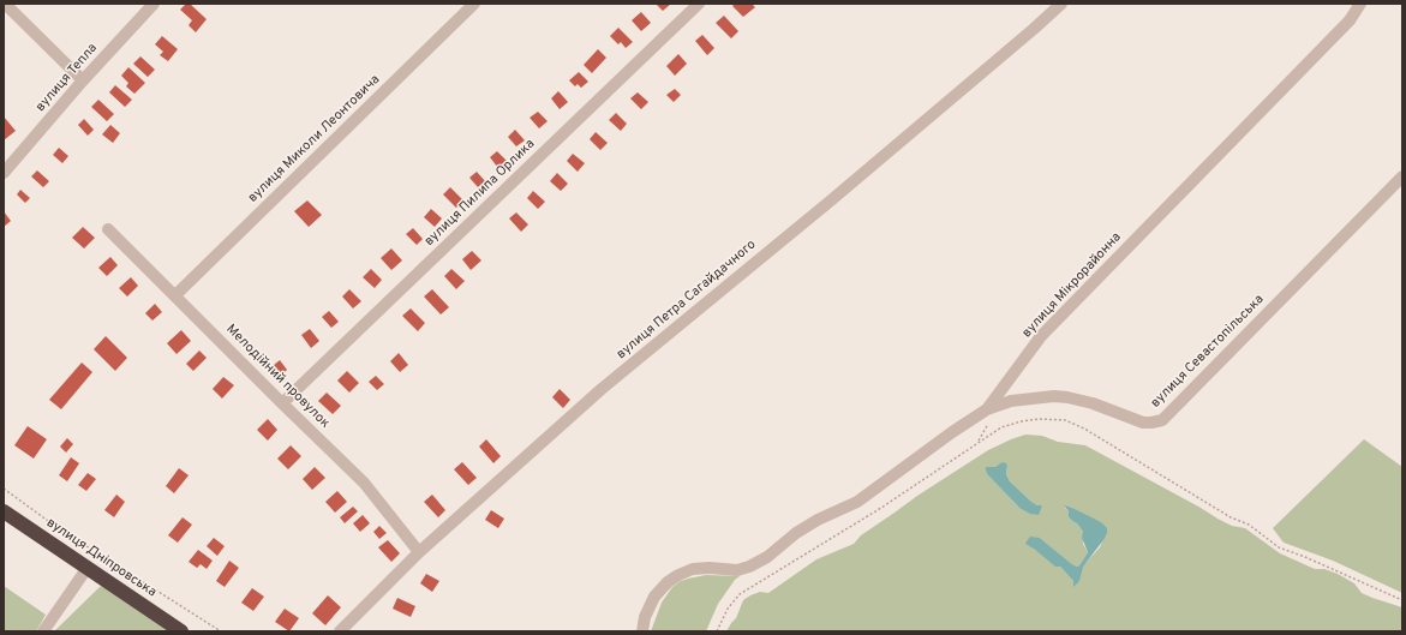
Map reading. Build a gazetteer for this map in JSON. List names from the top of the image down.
{
  "streets": {
    "highway": ["вулиця Дніпровська"],
    "street": [
      "вулиця Тепла",
      "вулиця Миколи Леонтовича",
      "вулиця Пилипа Орлика",
      "вулиця Мікрорайонна",
      "вулиця Петра Сагайдачного",
      "вулиця Севастопільська",
      "Мелодійний провулок"
    ]
  },
  "crossings": [
    ["вулиця Миколи Леонтовича", "Мелодійний провулок"],
    ["вулиця Пилипа Орлика", "Мелодійний провулок"],
    ["вулиця Мікрорайонна", "вулиця Севастопільська"],
    ["вулиця Петра Сагайдачного", "Мелодійний провулок"]
  ]
}
